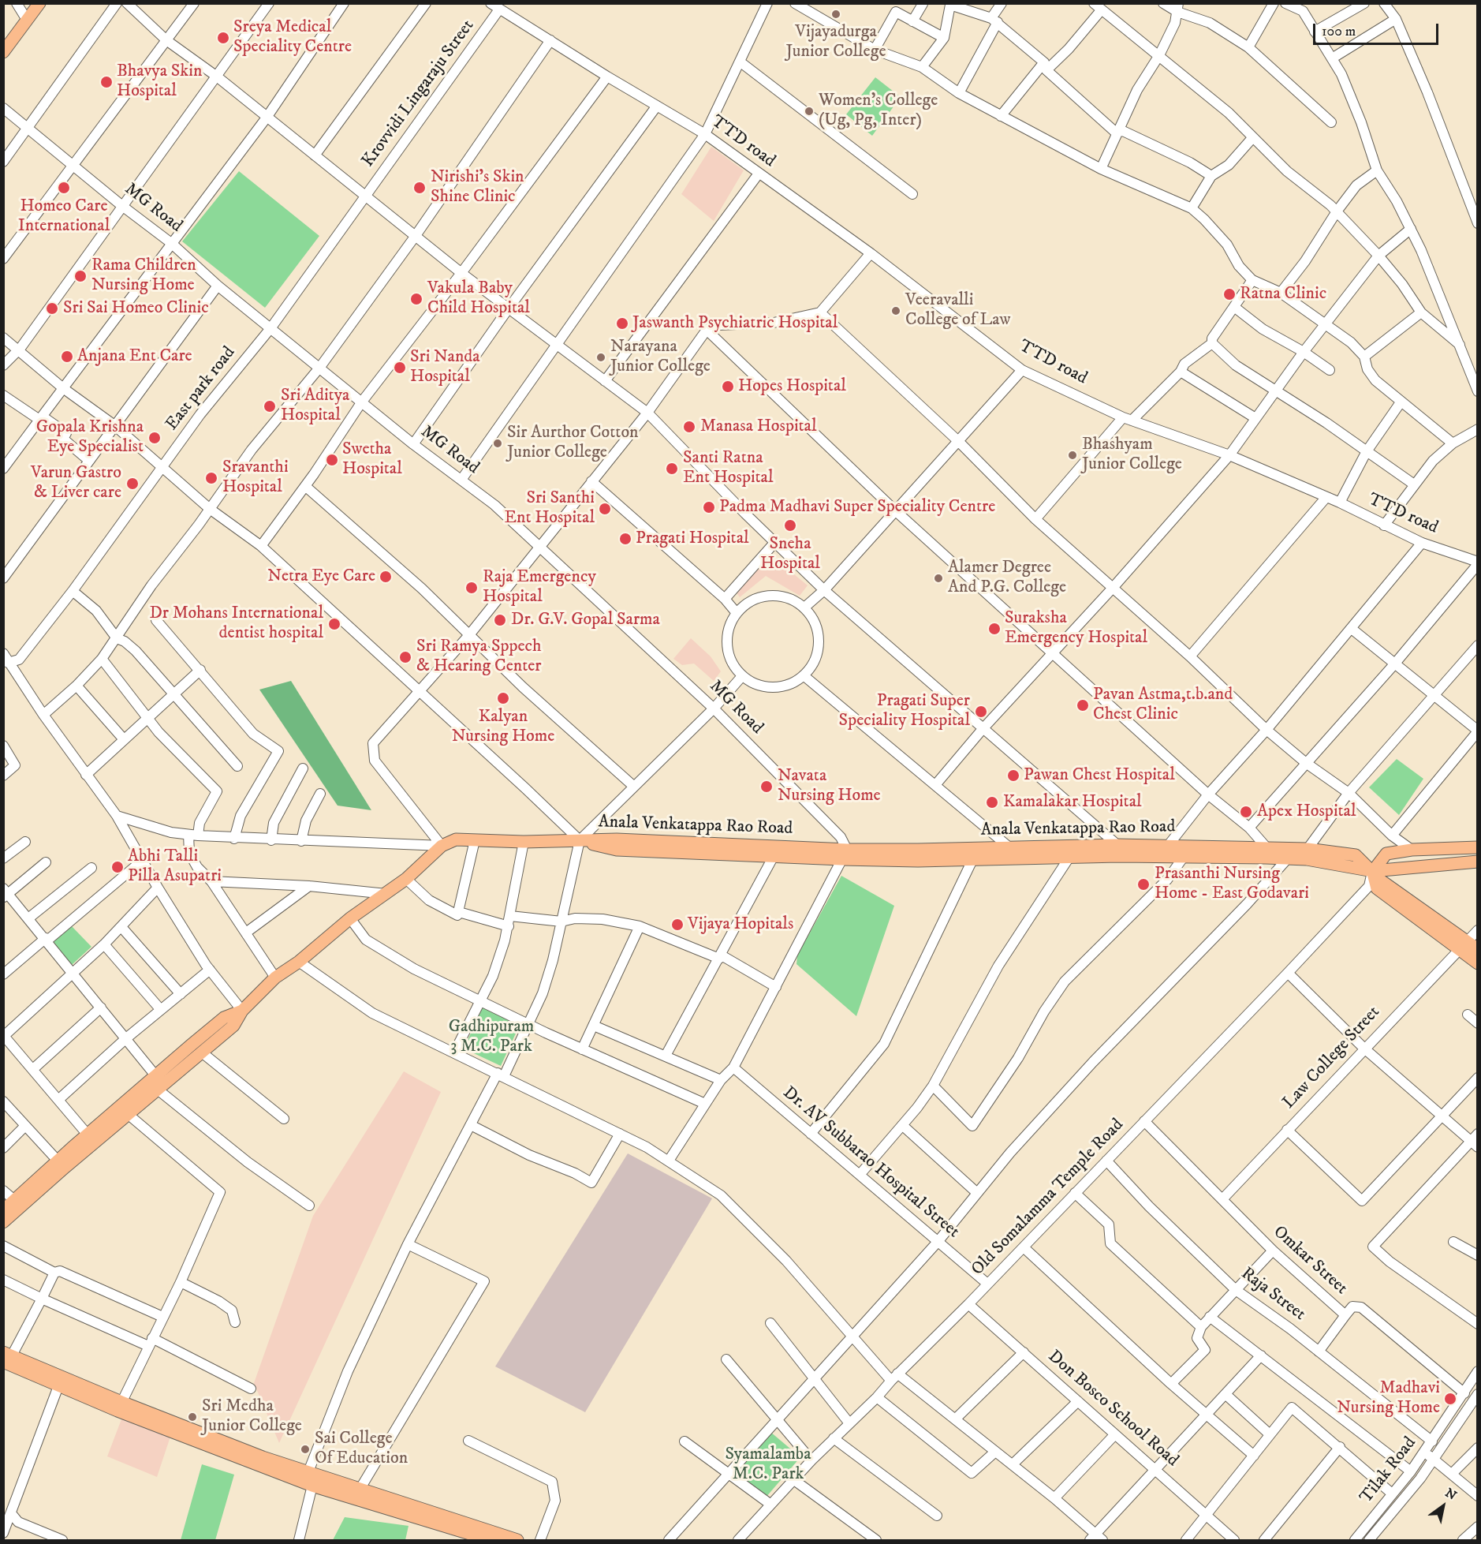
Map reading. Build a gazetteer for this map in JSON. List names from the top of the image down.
{
  "streets": {
    "main road": ["Anala Venkatappa Rao Road"],
    "street": [
      "Krovvidi Lingaraju Street",
      "TTD road",
      "MG Road",
      "East park road",
      "Law College Street",
      "Dr. AV Subbarao Hospital Street",
      "Old Somalamma Temple Road",
      "Omkar Street",
      "Raja Street",
      "Don Bosco School Road",
      "Tilak Road"
    ]
  },
  "crossings": [
    ["Krovvidi Lingaraju Street", "TTD road"],
    ["Krovvidi Lingaraju Street", "East park road"],
    ["MG Road", "East park road"],
    ["MG Road", "Anala Venkatappa Rao Road"],
    ["Anala Venkatappa Rao Road", "Old Somalamma Temple Road"],
    ["Law College Street", "Omkar Street"],
    ["Dr. AV Subbarao Hospital Street", "Old Somalamma Temple Road"],
    ["Old Somalamma Temple Road", "Omkar Street"],
    ["Old Somalamma Temple Road", "Raja Street"],
    ["Old Somalamma Temple Road", "Don Bosco School Road"],
    ["Omkar Street", "Tilak Road"],
    ["Raja Street", "Tilak Road"]
  ],
  "parks": ["Gadhipuram 3 M.C. Park", "Syamalamba M.C. Park"],
  "places": [
    "Vijayadurga Junior College",
    "Sreya Medical Speciality Centre",
    "Bhavya Skin Hospital",
    "Women's College (Ug, Pg, Inter)",
    "Homeo Care International",
    "Nirishi's Skin Shine Clinic",
    "Rama Children Nursing Home",
    "Ratna Clinic",
    "Vakula Baby Child Hospital",
    "Sri Sai Homeo Clinic",
    "Veeravalli College of Law",
    "Jaswanth Psychiatric Hospital",
    "Anjana Ent Care",
    "Narayana Junior College",
    "Sri Nanda Hospital",
    "Hopes Hospital",
    "Sri Aditya Hospital",
    "Manasa Hospital",
    "Gopala Krishna Eye Specialist",
    "Sir Aurthor Cotton Junior College",
    "Bhashyam Junior College",
    "Swetha Hospital",
    "Santi Ratna Ent Hospital",
    "Sravanthi Hospital",
    "Varun Gastro & Liver care",
    "Padma Madhavi Super Speciality Centre",
    "Sri Santhi Ent Hospital",
    "Sneha Hospital",
    "Pragati Hospital",
    "Netra Eye Care",
    "Alamer Degree And P.G. College",
    "Raja Emergency Hospital",
    "Dr. G.V. Gopal Sarma",
    "Dr Mohans International dentist hospital",
    "Suraksha Emergency Hospital",
    "Sri Ramya Sppech & Hearing Center",
    "Kalyan Nursing Home",
    "Pavan Astma,t.b.and Chest Clinic",
    "Pragati Super Speciality Hospital",
    "Pawan Chest Hospital",
    "Navata Nursing Home",
    "Kamalakar Hospital",
    "Apex Hospital",
    "Abhi Talli Pilla Asupatri",
    "Prasanthi Nursing Home - East Godavari",
    "Vijaya Hopitals",
    "Madhavi Nursing Home",
    "Sri Medha Junior College",
    "Sai College Of Education"
  ],
  "scale_bar": "100 m",
  "north": "top right"
}
